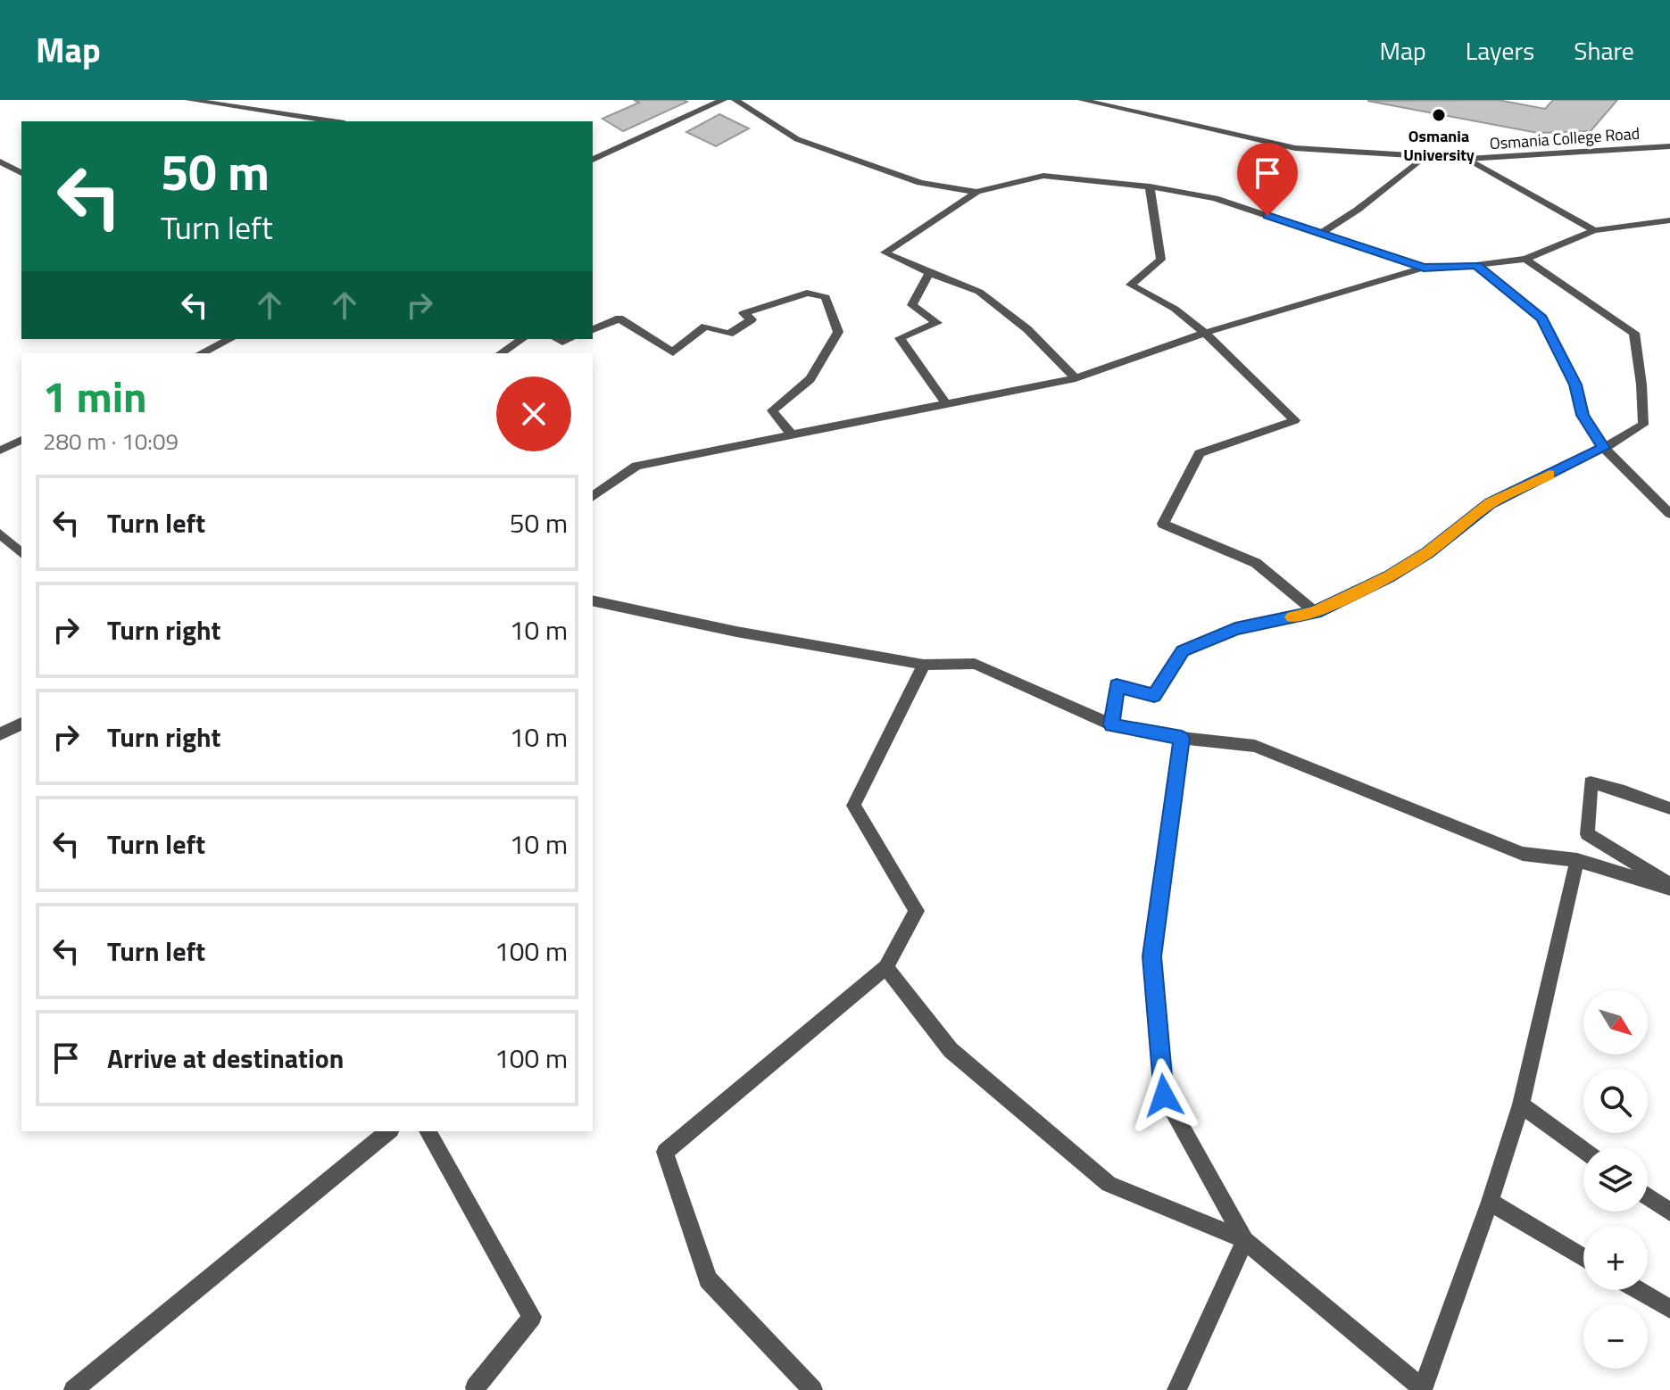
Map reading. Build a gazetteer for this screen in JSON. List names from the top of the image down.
{
  "streets": {
    "street": ["Osmania College Road"]
  },
  "places": ["Osmania University"],
  "north": "bottom right",
  "page": {
    "header": "Map",
    "nav": ["Map", "Layers", "Share"],
    "turn": ["50 m", "Turn left"],
    "heading": ["1 min", "280 m · 10:09"],
    "list": [
      {
        "name": "Turn left",
        "value": "50 m"
      },
      {
        "name": "Turn right",
        "value": "10 m"
      },
      {
        "name": "Turn right",
        "value": "10 m"
      },
      {
        "name": "Turn left",
        "value": "10 m"
      },
      {
        "name": "Turn left",
        "value": "100 m"
      },
      {
        "name": "Arrive at destination",
        "value": "100 m"
      }
    ],
    "map_buttons": ["+", "−"]
  }
}
